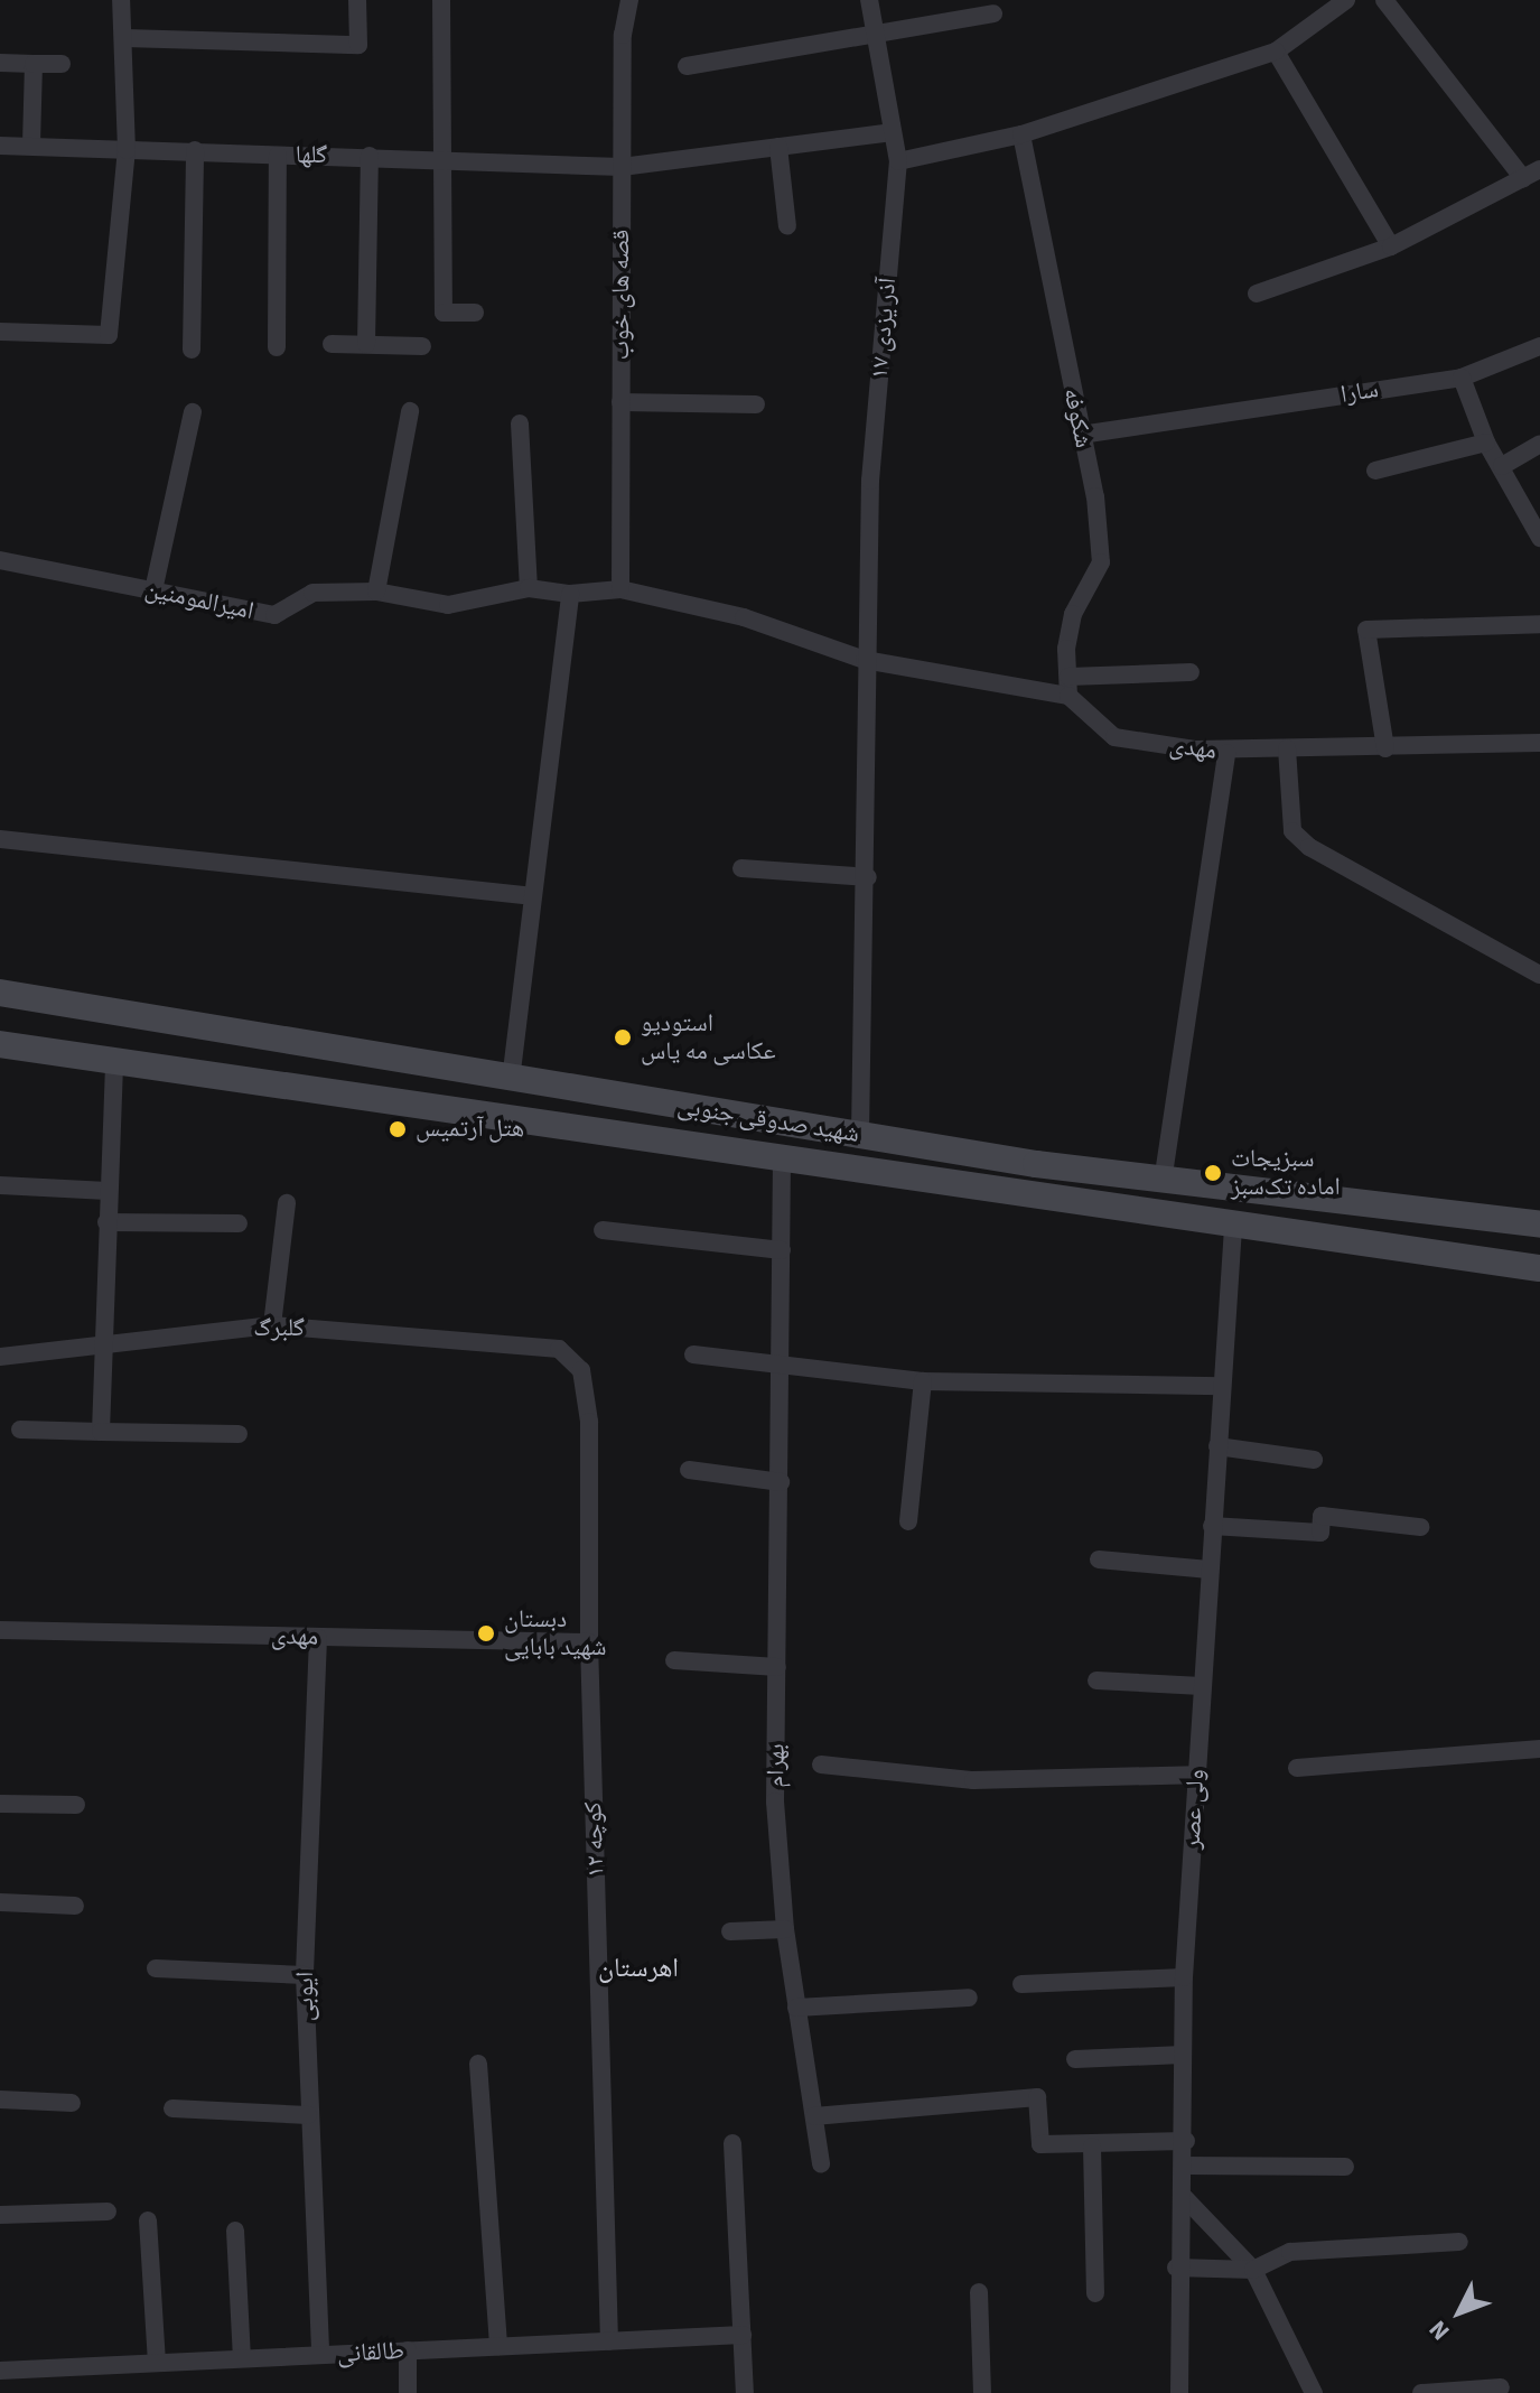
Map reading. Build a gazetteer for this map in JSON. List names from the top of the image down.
{
  "streets": {
    "main road": ["شهید صدوقی جنوبی"],
    "street": [
      "گلها",
      "قصه های خوب",
      "آذر یزدی ۱۷",
      "سارا",
      "شکوفه",
      "امیرالمومنین",
      "مهدی",
      "گلبرگ",
      "بهرام",
      "ولی عصر",
      "کوچه ۱۲",
      "ایوبی",
      "طالقانی"
    ]
  },
  "crossings": [
    ["گلها", "قصه های خوب"],
    ["گلها", "آذر یزدی ۱۷"],
    ["قصه های خوب", "امیرالمومنین"],
    ["آذر یزدی ۱۷", "امیرالمومنین"],
    ["آذر یزدی ۱۷", "شهید صدوقی جنوبی"],
    ["سارا", "شکوفه"],
    ["شکوفه", "مهدی"],
    ["مهدی", "کوچه ۱۲"],
    ["مهدی", "ایوبی"],
    ["شهید صدوقی جنوبی", "بهرام"],
    ["شهید صدوقی جنوبی", "ولی عصر"],
    ["گلبرگ", "کوچه ۱۲"],
    ["کوچه ۱۲", "طالقانی"],
    ["ایوبی", "طالقانی"]
  ],
  "districts": ["اهرستان"],
  "places": [
    "استودیو عکاسی مه یاس",
    "هتل آرتمیس",
    "سبزیجات اماده تک‌سبز",
    "دبستان شهید بابایی"
  ],
  "north": "bottom left"
}
